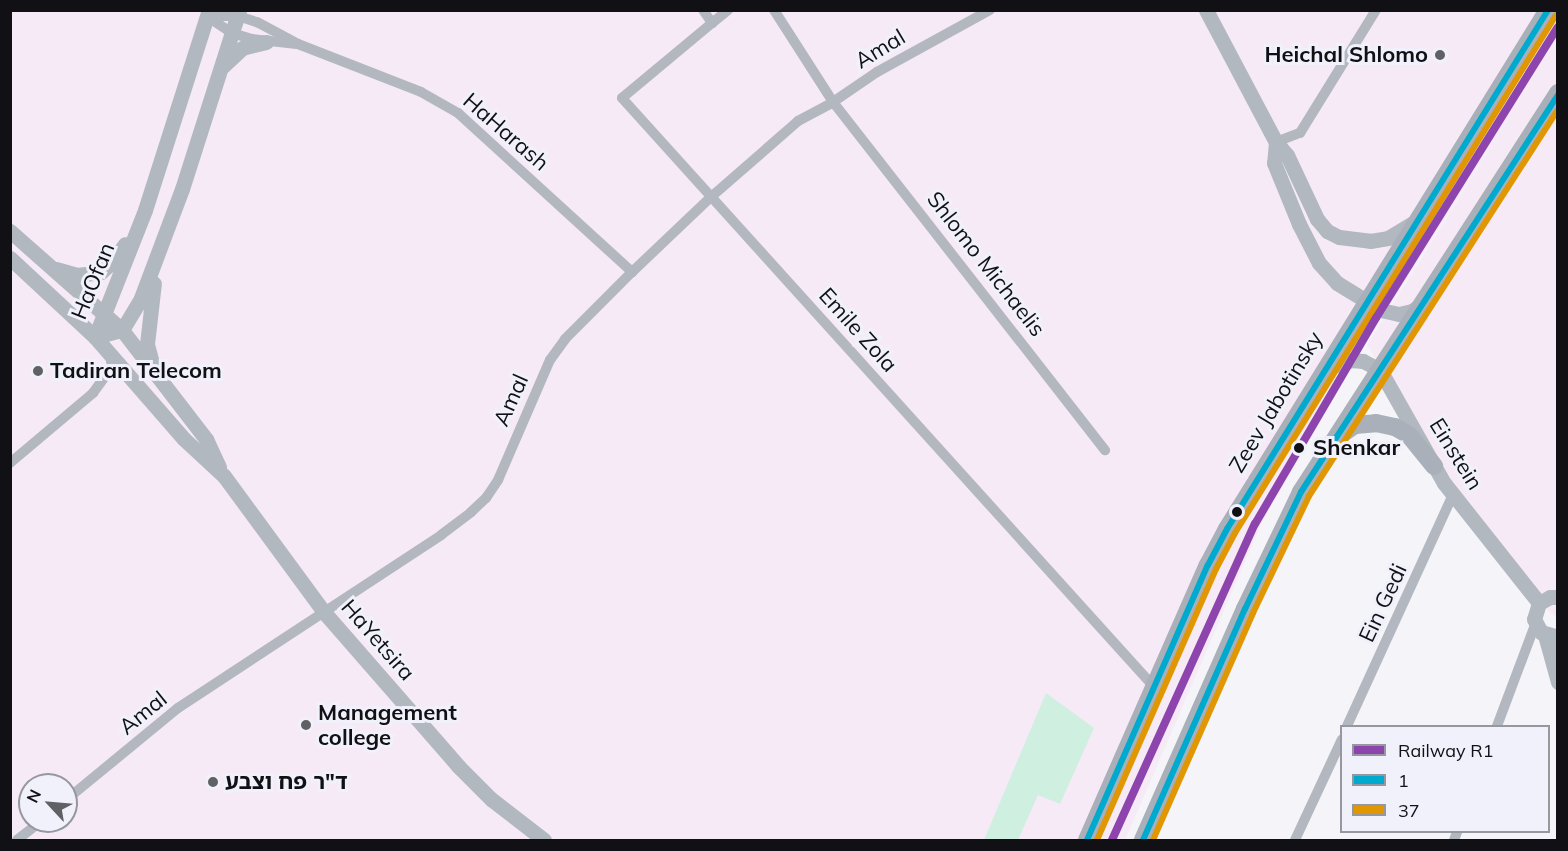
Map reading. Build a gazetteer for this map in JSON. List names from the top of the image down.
{
  "streets": {
    "main road": ["Zeev Jabotinsky"],
    "street": [
      "Amal",
      "HaHarash",
      "Shlomo Michaelis",
      "HaOfan",
      "Emile Zola",
      "Einstein",
      "Ein Gedi",
      "HaYetsira"
    ]
  },
  "crossings": [
    ["Amal", "HaHarash"],
    ["Amal", "Shlomo Michaelis"],
    ["Amal", "Emile Zola"],
    ["Amal", "HaYetsira"],
    ["HaHarash", "HaOfan"],
    ["HaOfan", "HaYetsira"],
    ["Emile Zola", "Zeev Jabotinsky"],
    ["Einstein", "Ein Gedi"]
  ],
  "places": [
    "Heichal Shlomo",
    "Tadiran Telecom",
    "Shenkar",
    "Management college",
    "ד\"ר פח וצבע"
  ],
  "lines": ["transit line 1", "transit line 37", "rail line R1"],
  "legend": ["Railway R1", "1", "37"],
  "north": "top left"
}
